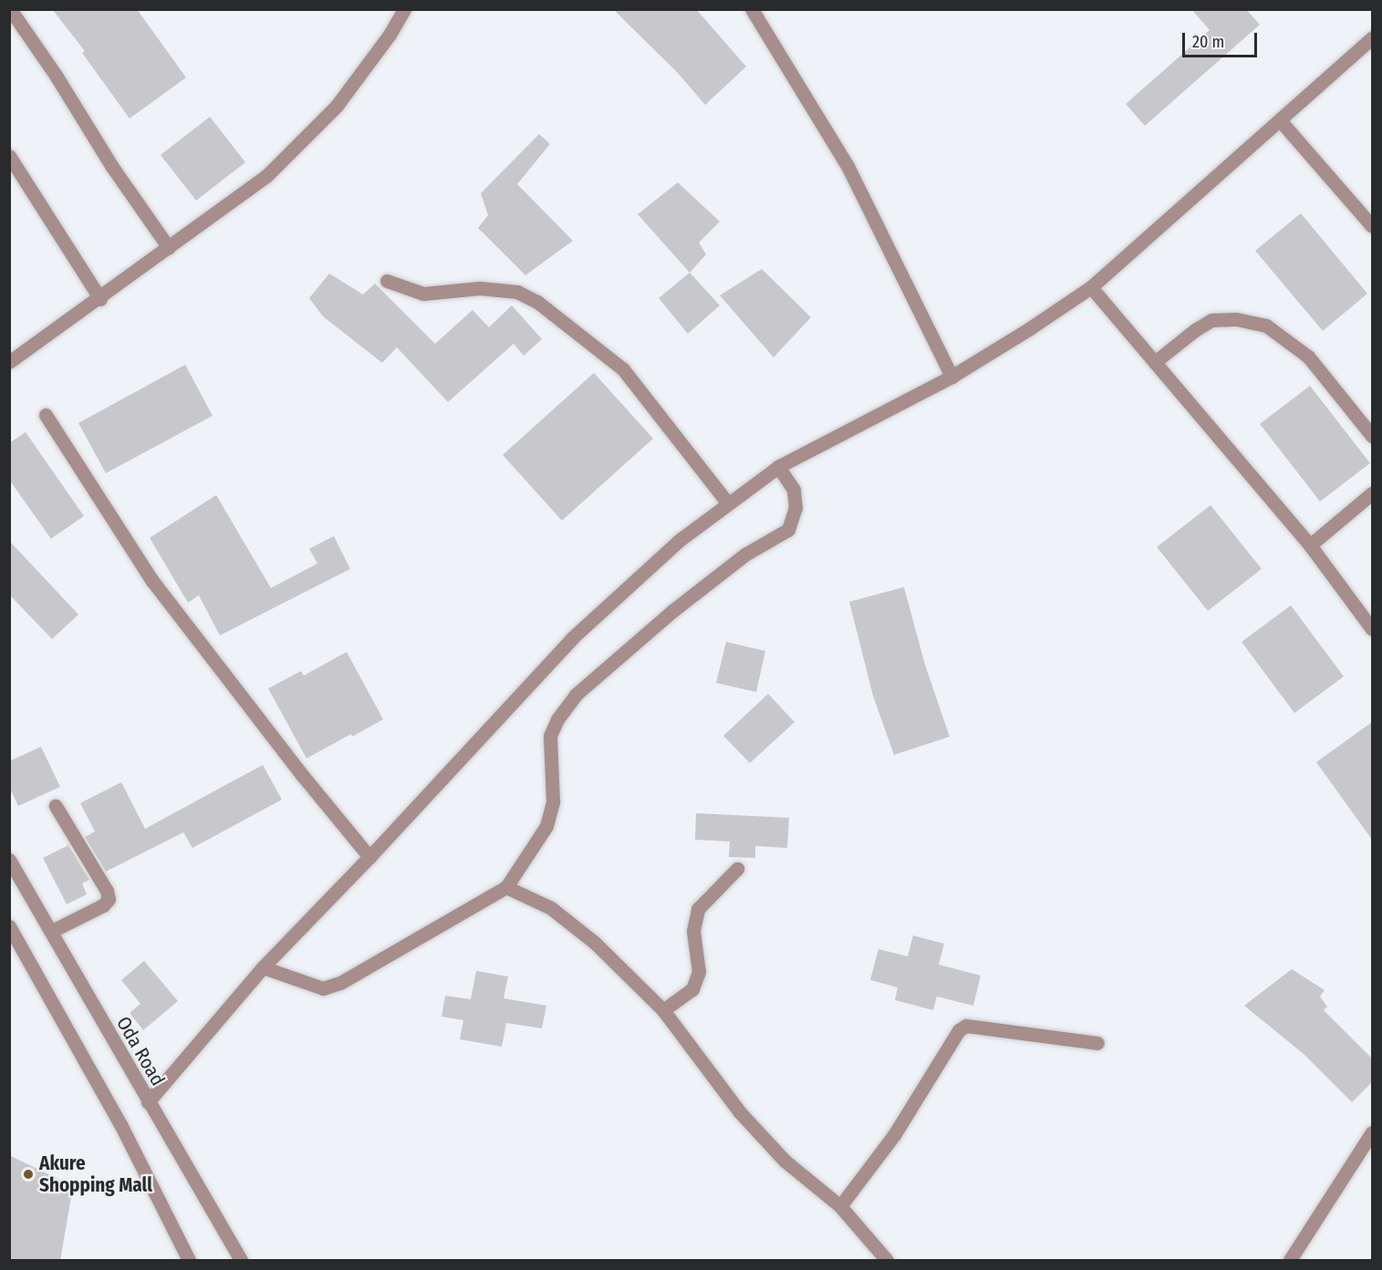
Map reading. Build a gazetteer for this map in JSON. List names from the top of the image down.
{
  "streets": {
    "street": ["Oda Road"]
  },
  "places": ["Akure Shopping Mall"],
  "scale_bar": "20 m"
}
